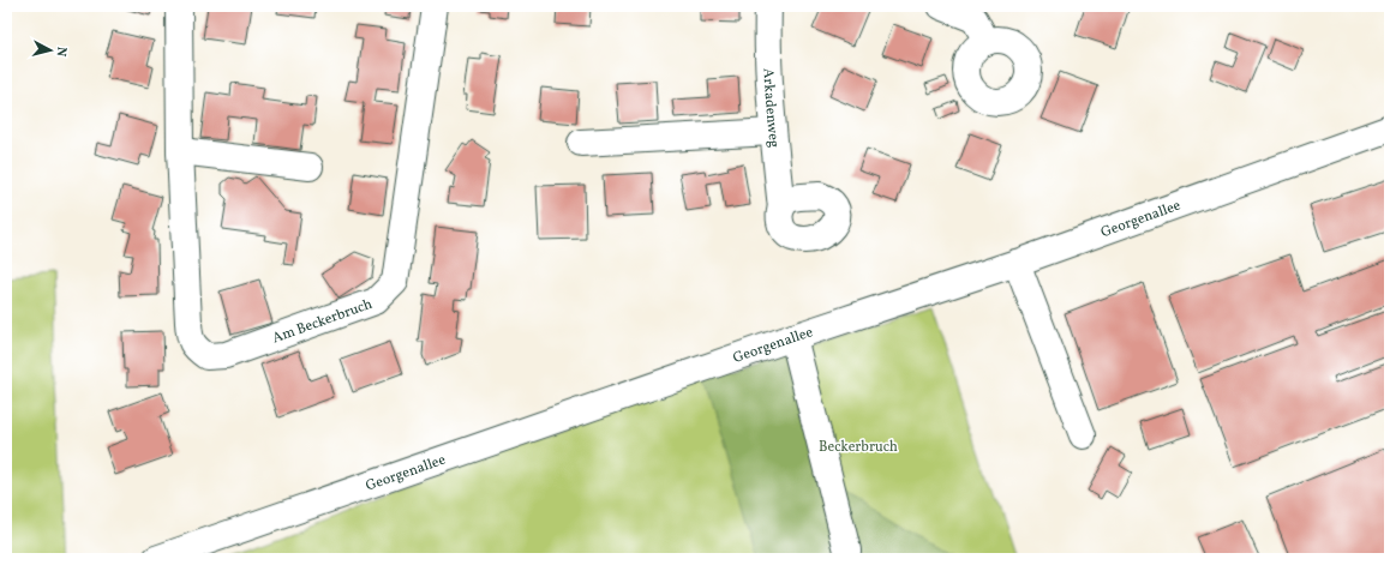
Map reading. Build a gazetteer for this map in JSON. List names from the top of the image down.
{
  "streets": {
    "street": ["Arkadenweg", "Georgenallee", "Am Beckerbruch"]
  },
  "parks": ["Beckerbruch"],
  "north": "right"
}
